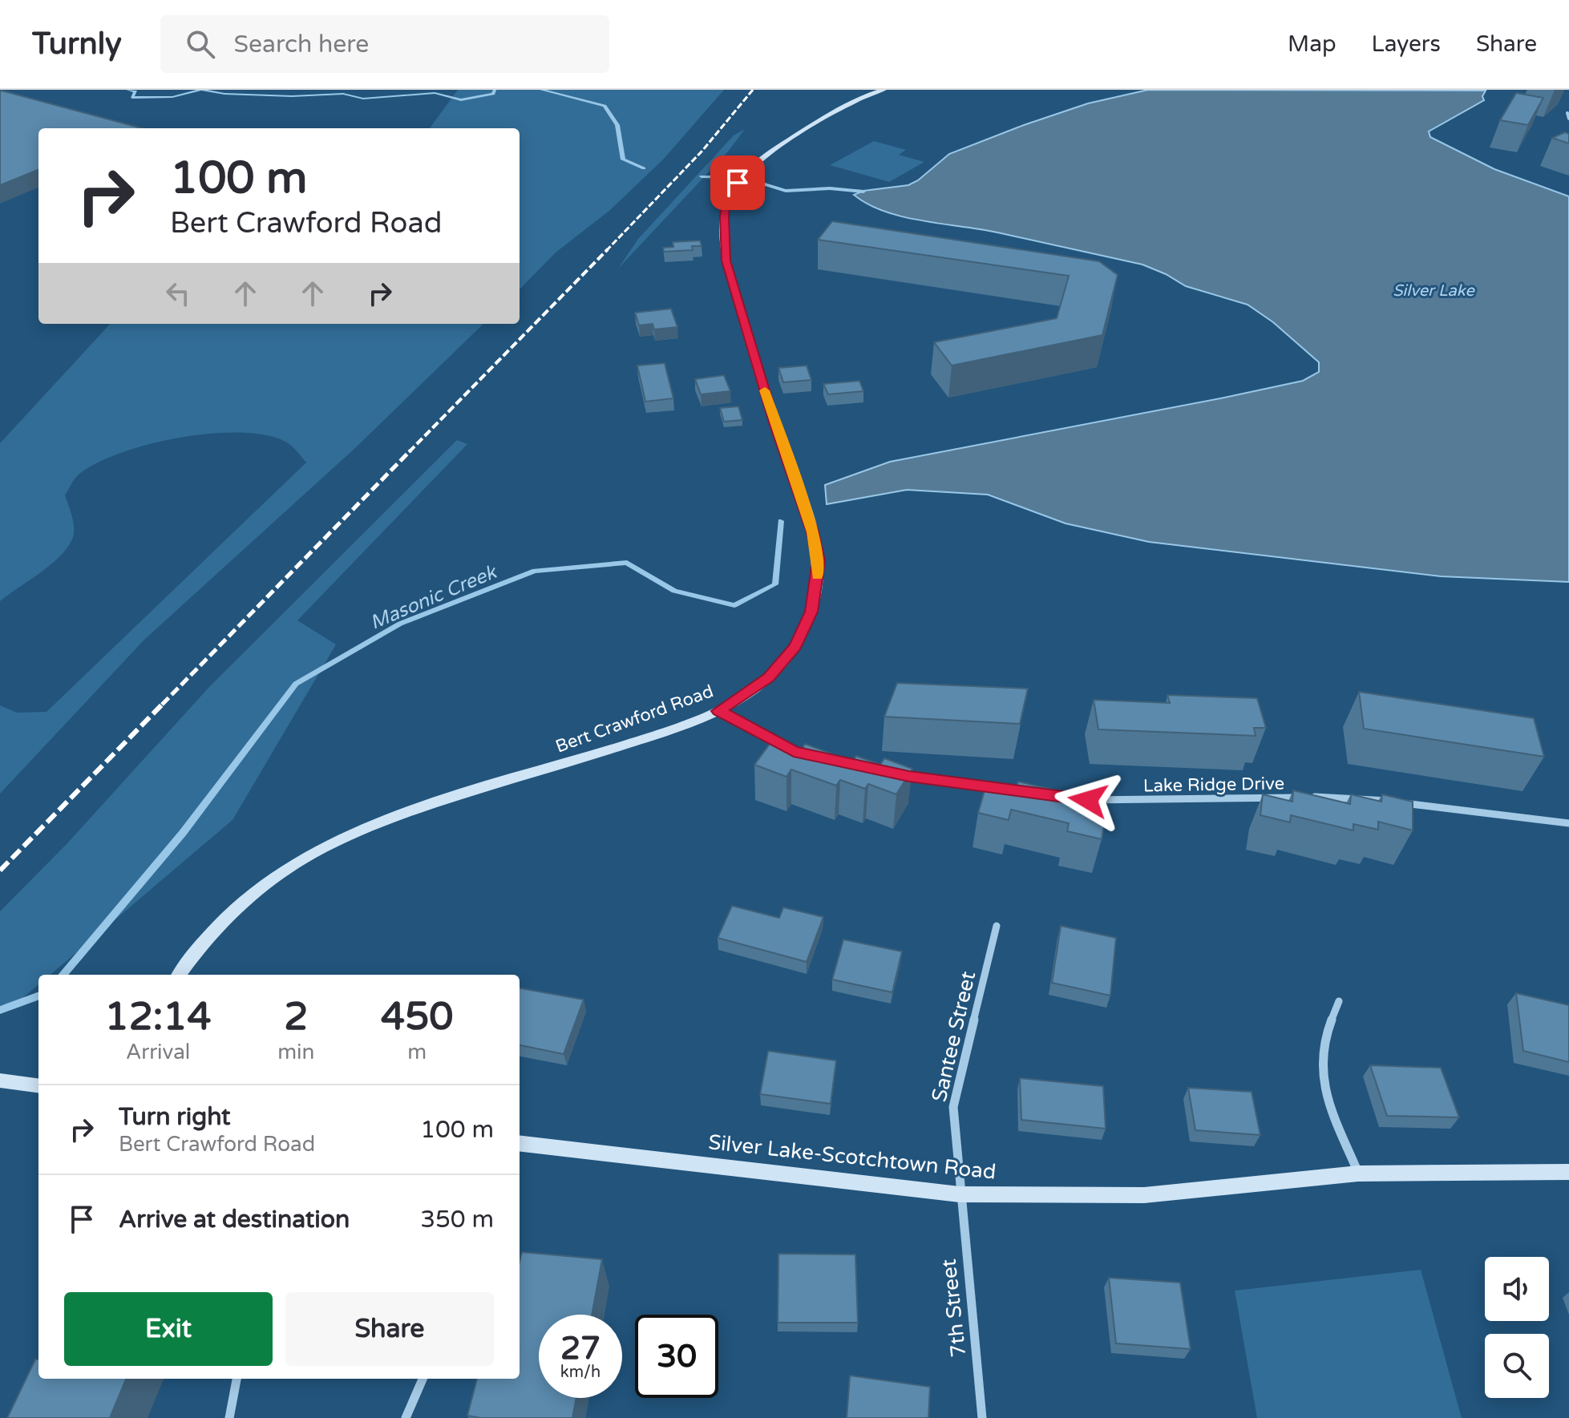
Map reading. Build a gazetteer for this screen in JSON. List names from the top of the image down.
{
  "streets": {
    "street": [
      "Bert Crawford Road",
      "Lake Ridge Drive",
      "Santee Street",
      "Silver Lake-Scotchtown Road",
      "7th Street"
    ]
  },
  "crossings": [
    ["Santee Street", "Silver Lake-Scotchtown Road"],
    ["Santee Street", "7th Street"],
    ["Silver Lake-Scotchtown Road", "7th Street"]
  ],
  "water": ["Silver Lake", "Masonic Creek"],
  "page": {
    "header": "Turnly",
    "search": "Search here",
    "nav": ["Map", "Layers", "Share"],
    "turn": ["100 m", "Bert Crawford Road"],
    "eta": [
      "12:14",
      "Arrival",
      "2",
      "min",
      "450",
      "m"
    ],
    "list": [
      {
        "name": "Turn right",
        "note": "Bert Crawford Road",
        "value": "100 m"
      },
      {
        "name": "Arrive at destination",
        "value": "350 m"
      }
    ],
    "buttons": ["Exit", "Share"],
    "speed": "27 km/h",
    "limit": "30"
  }
}
